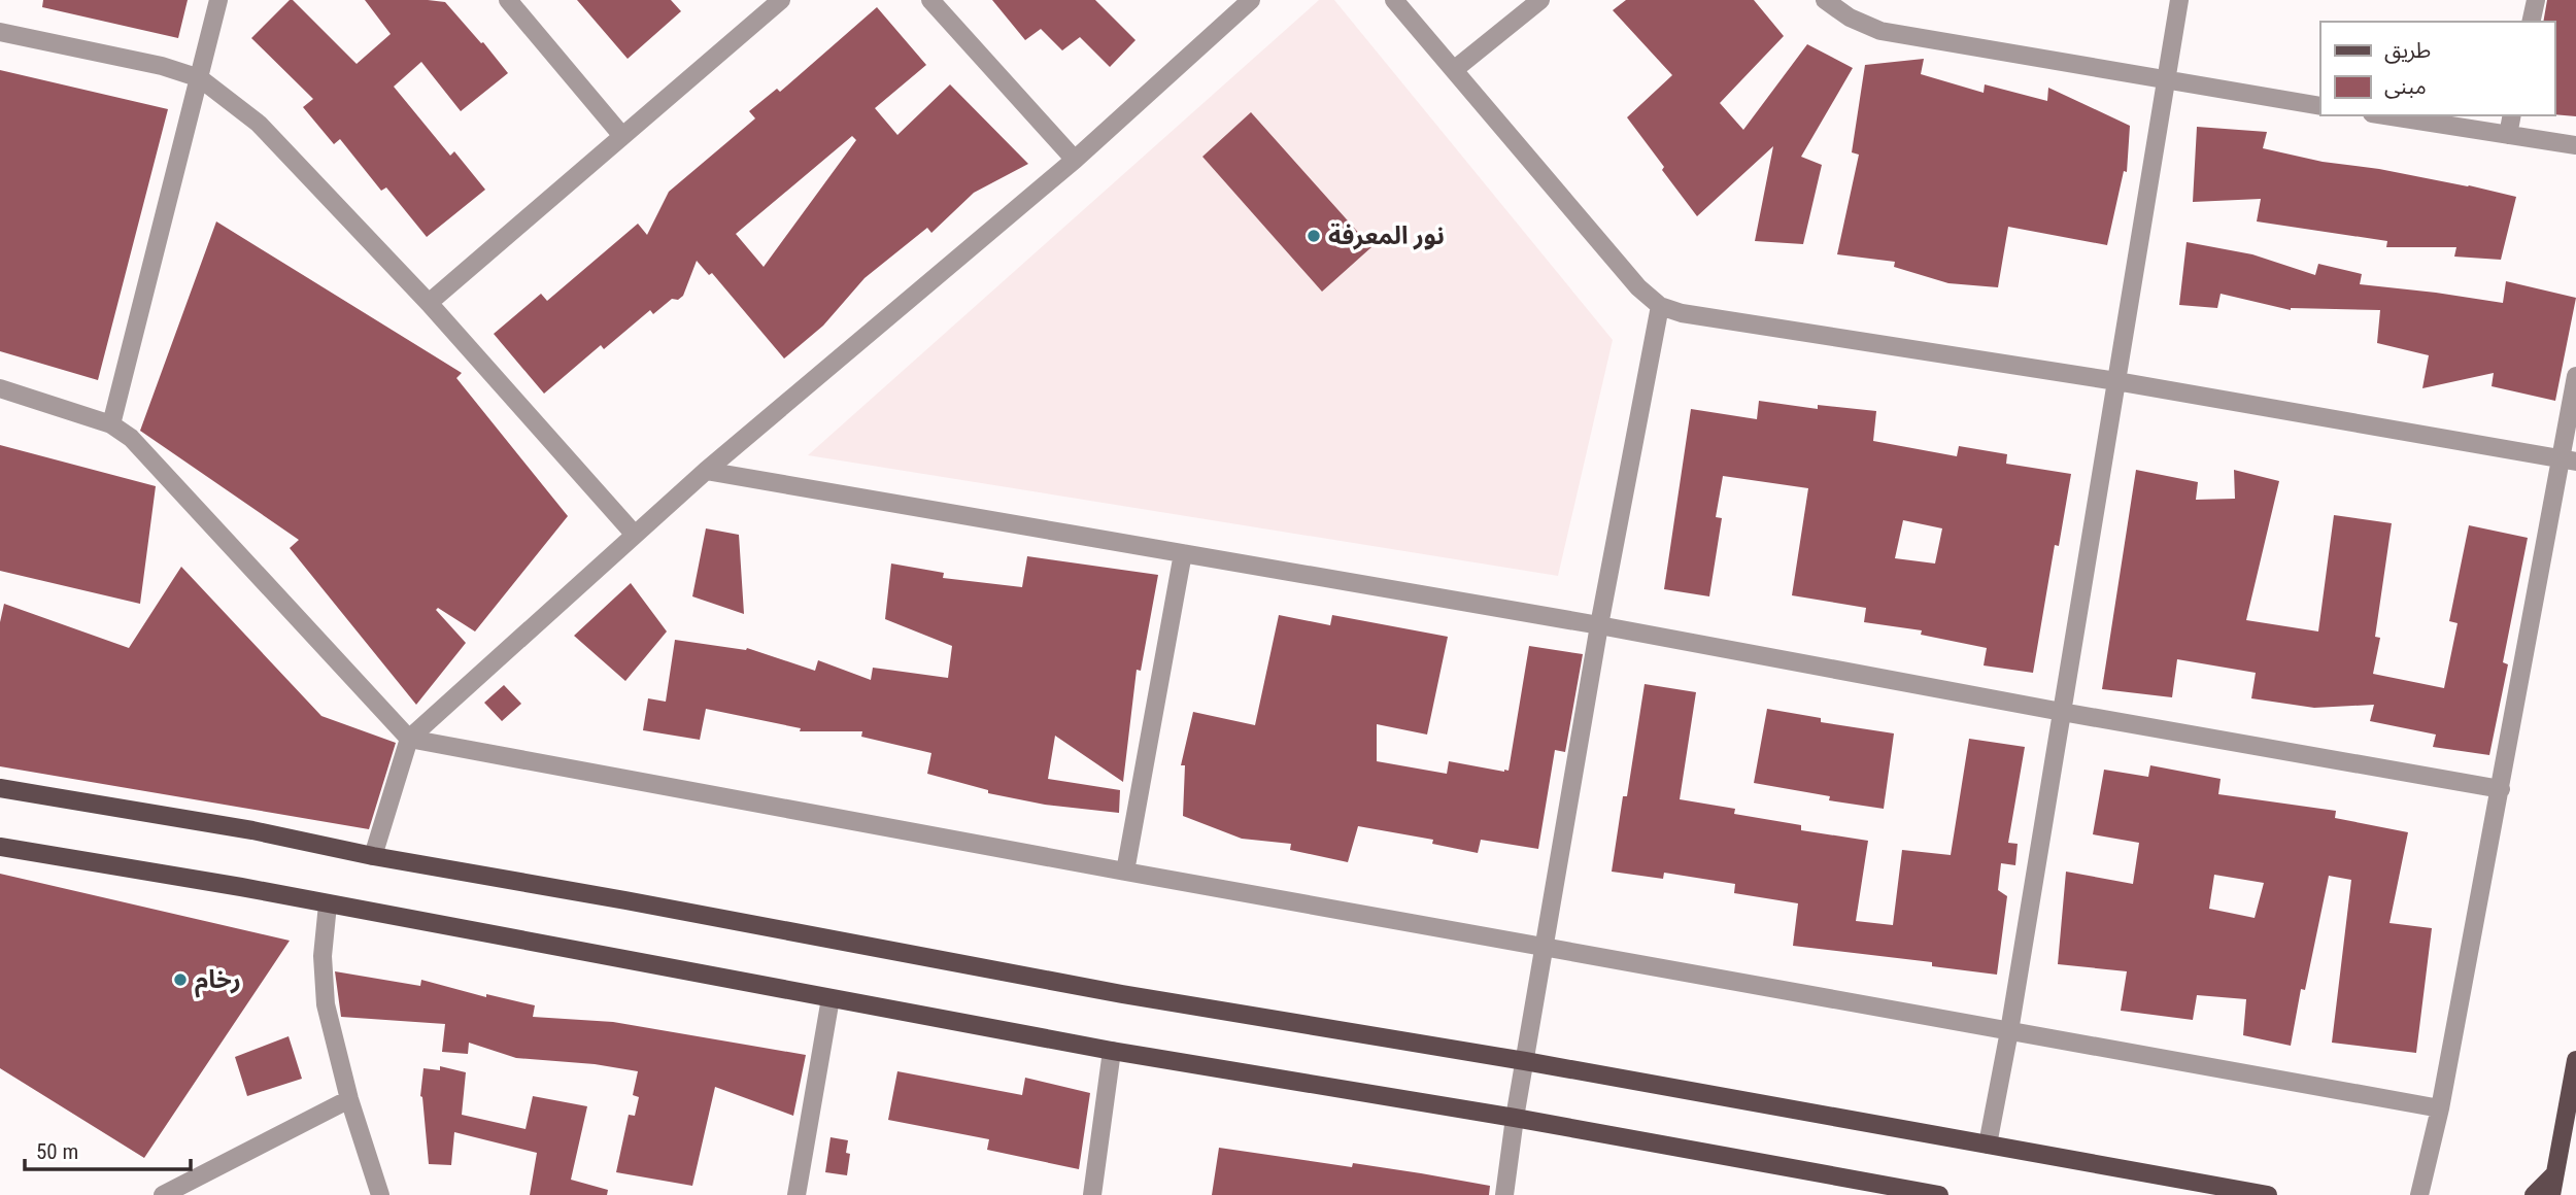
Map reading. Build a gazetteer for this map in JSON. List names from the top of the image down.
{
  "places": ["نور المعرفة", "رخام"],
  "legend": ["طريق", "مبنى"],
  "scale_bar": "50 m"
}
